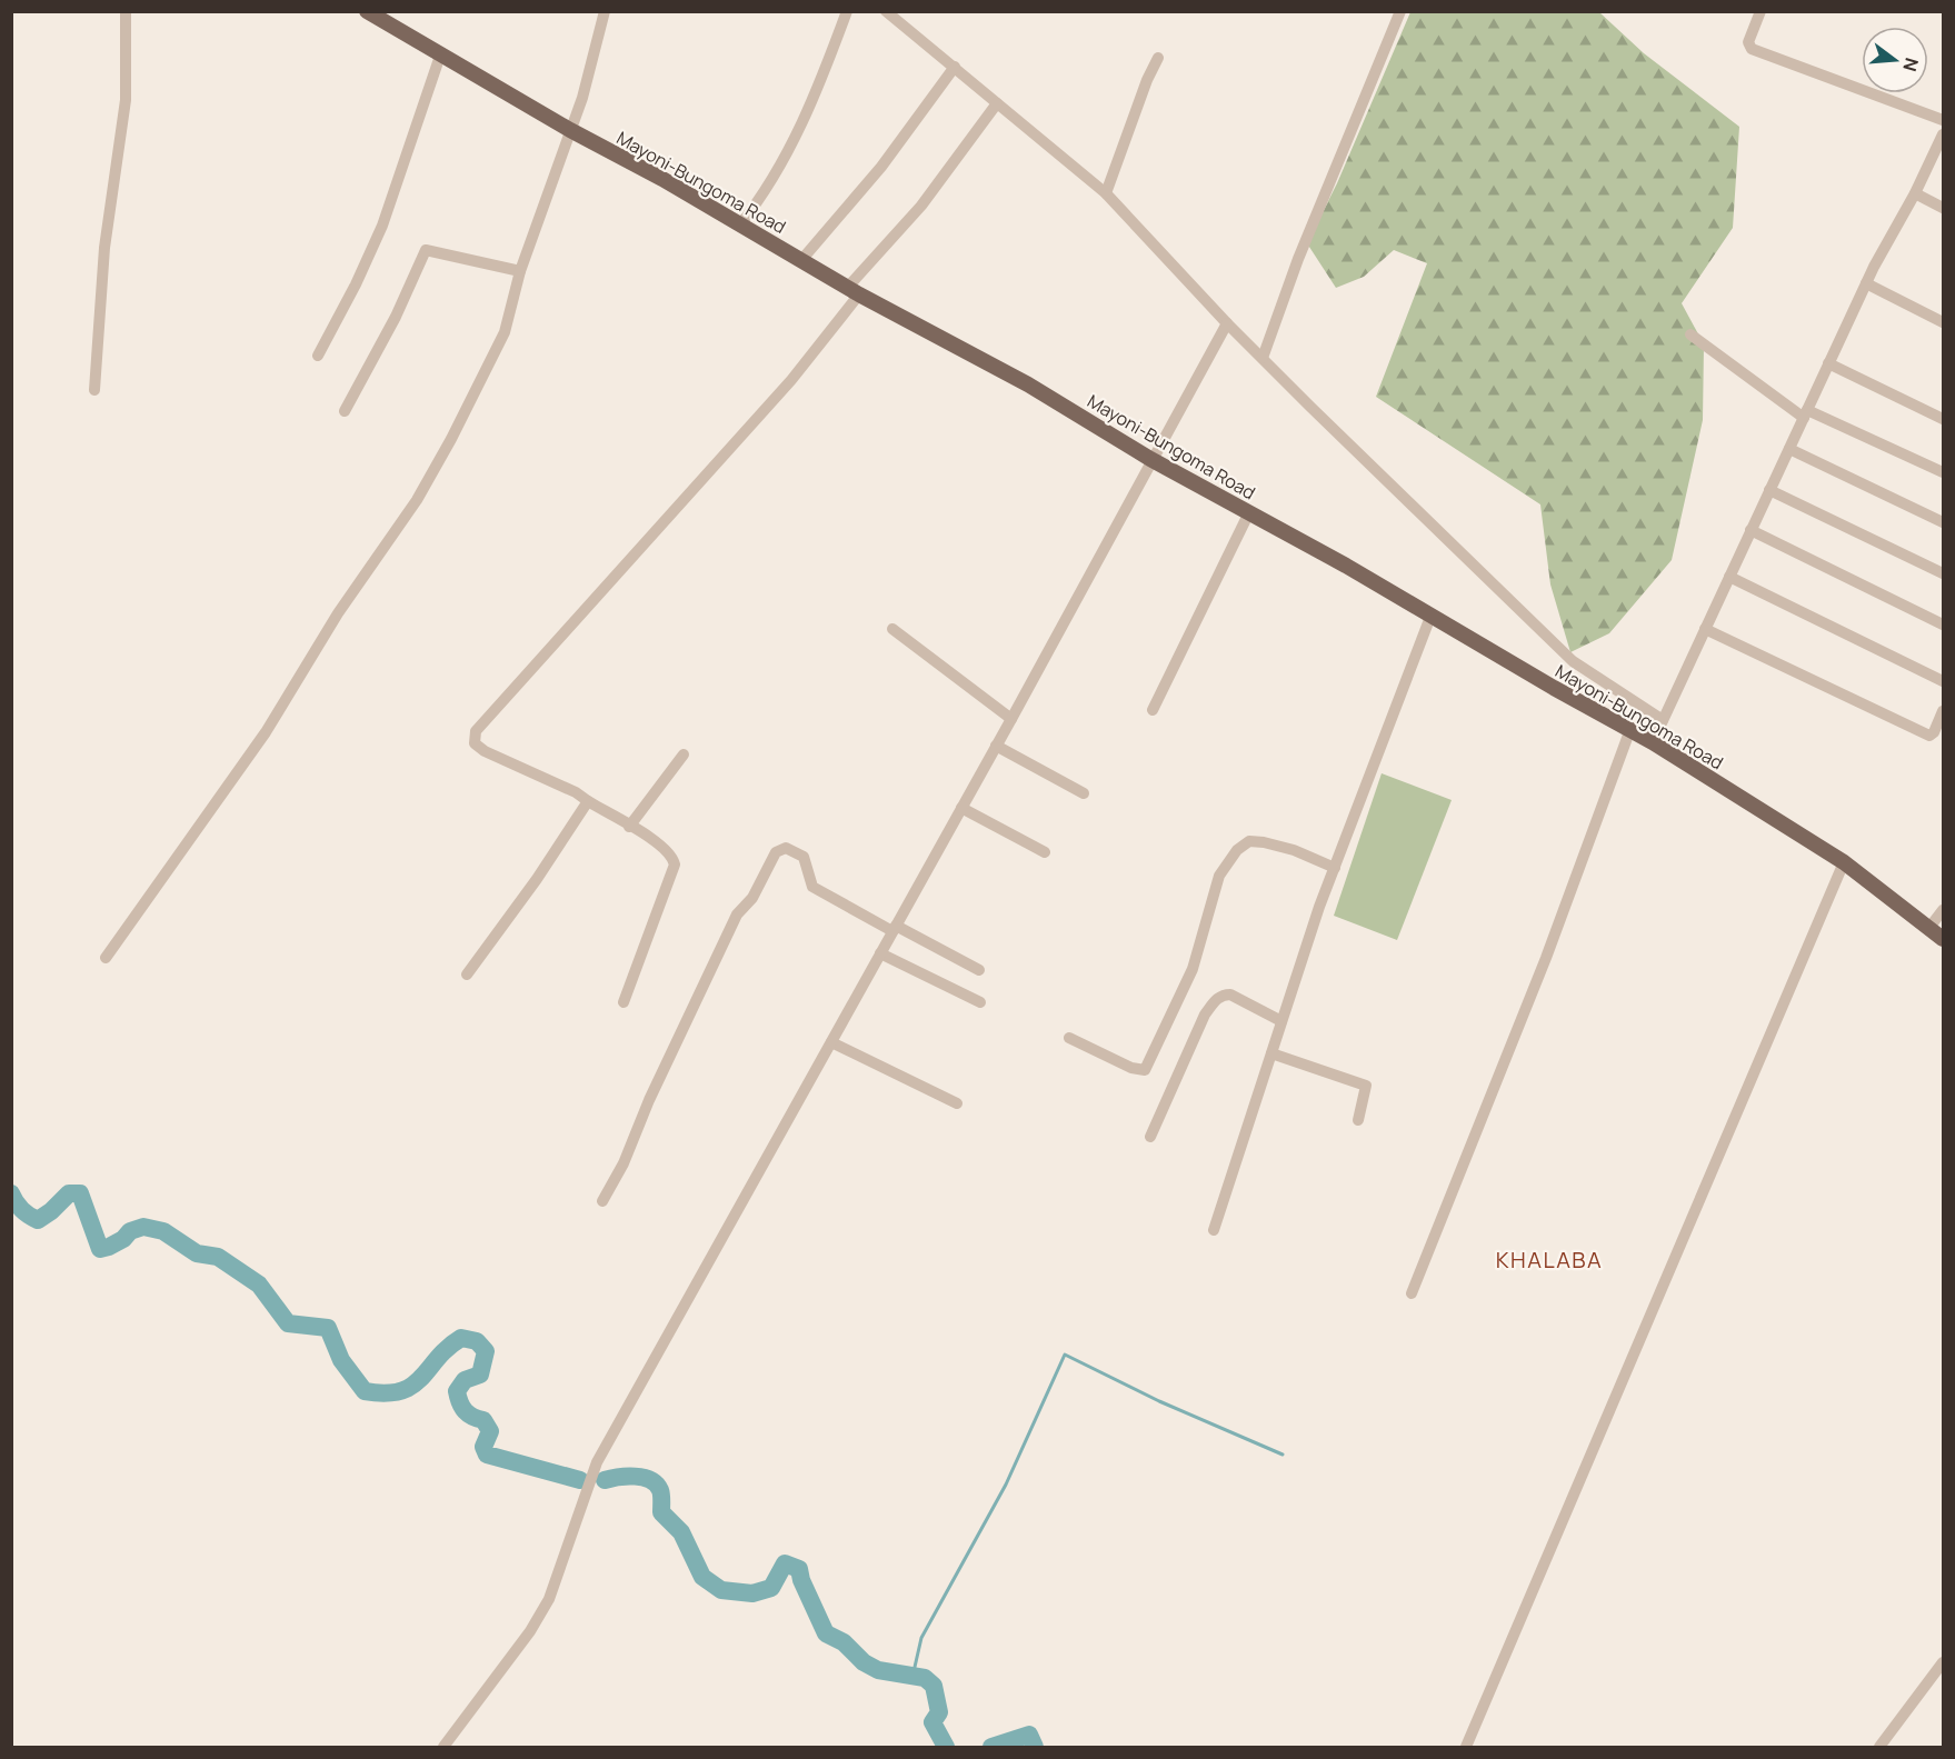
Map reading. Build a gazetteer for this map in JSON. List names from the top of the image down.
{
  "streets": {
    "main road": ["Mayoni-Bungoma Road"]
  },
  "districts": ["KHALABA"],
  "north": "right"
}
